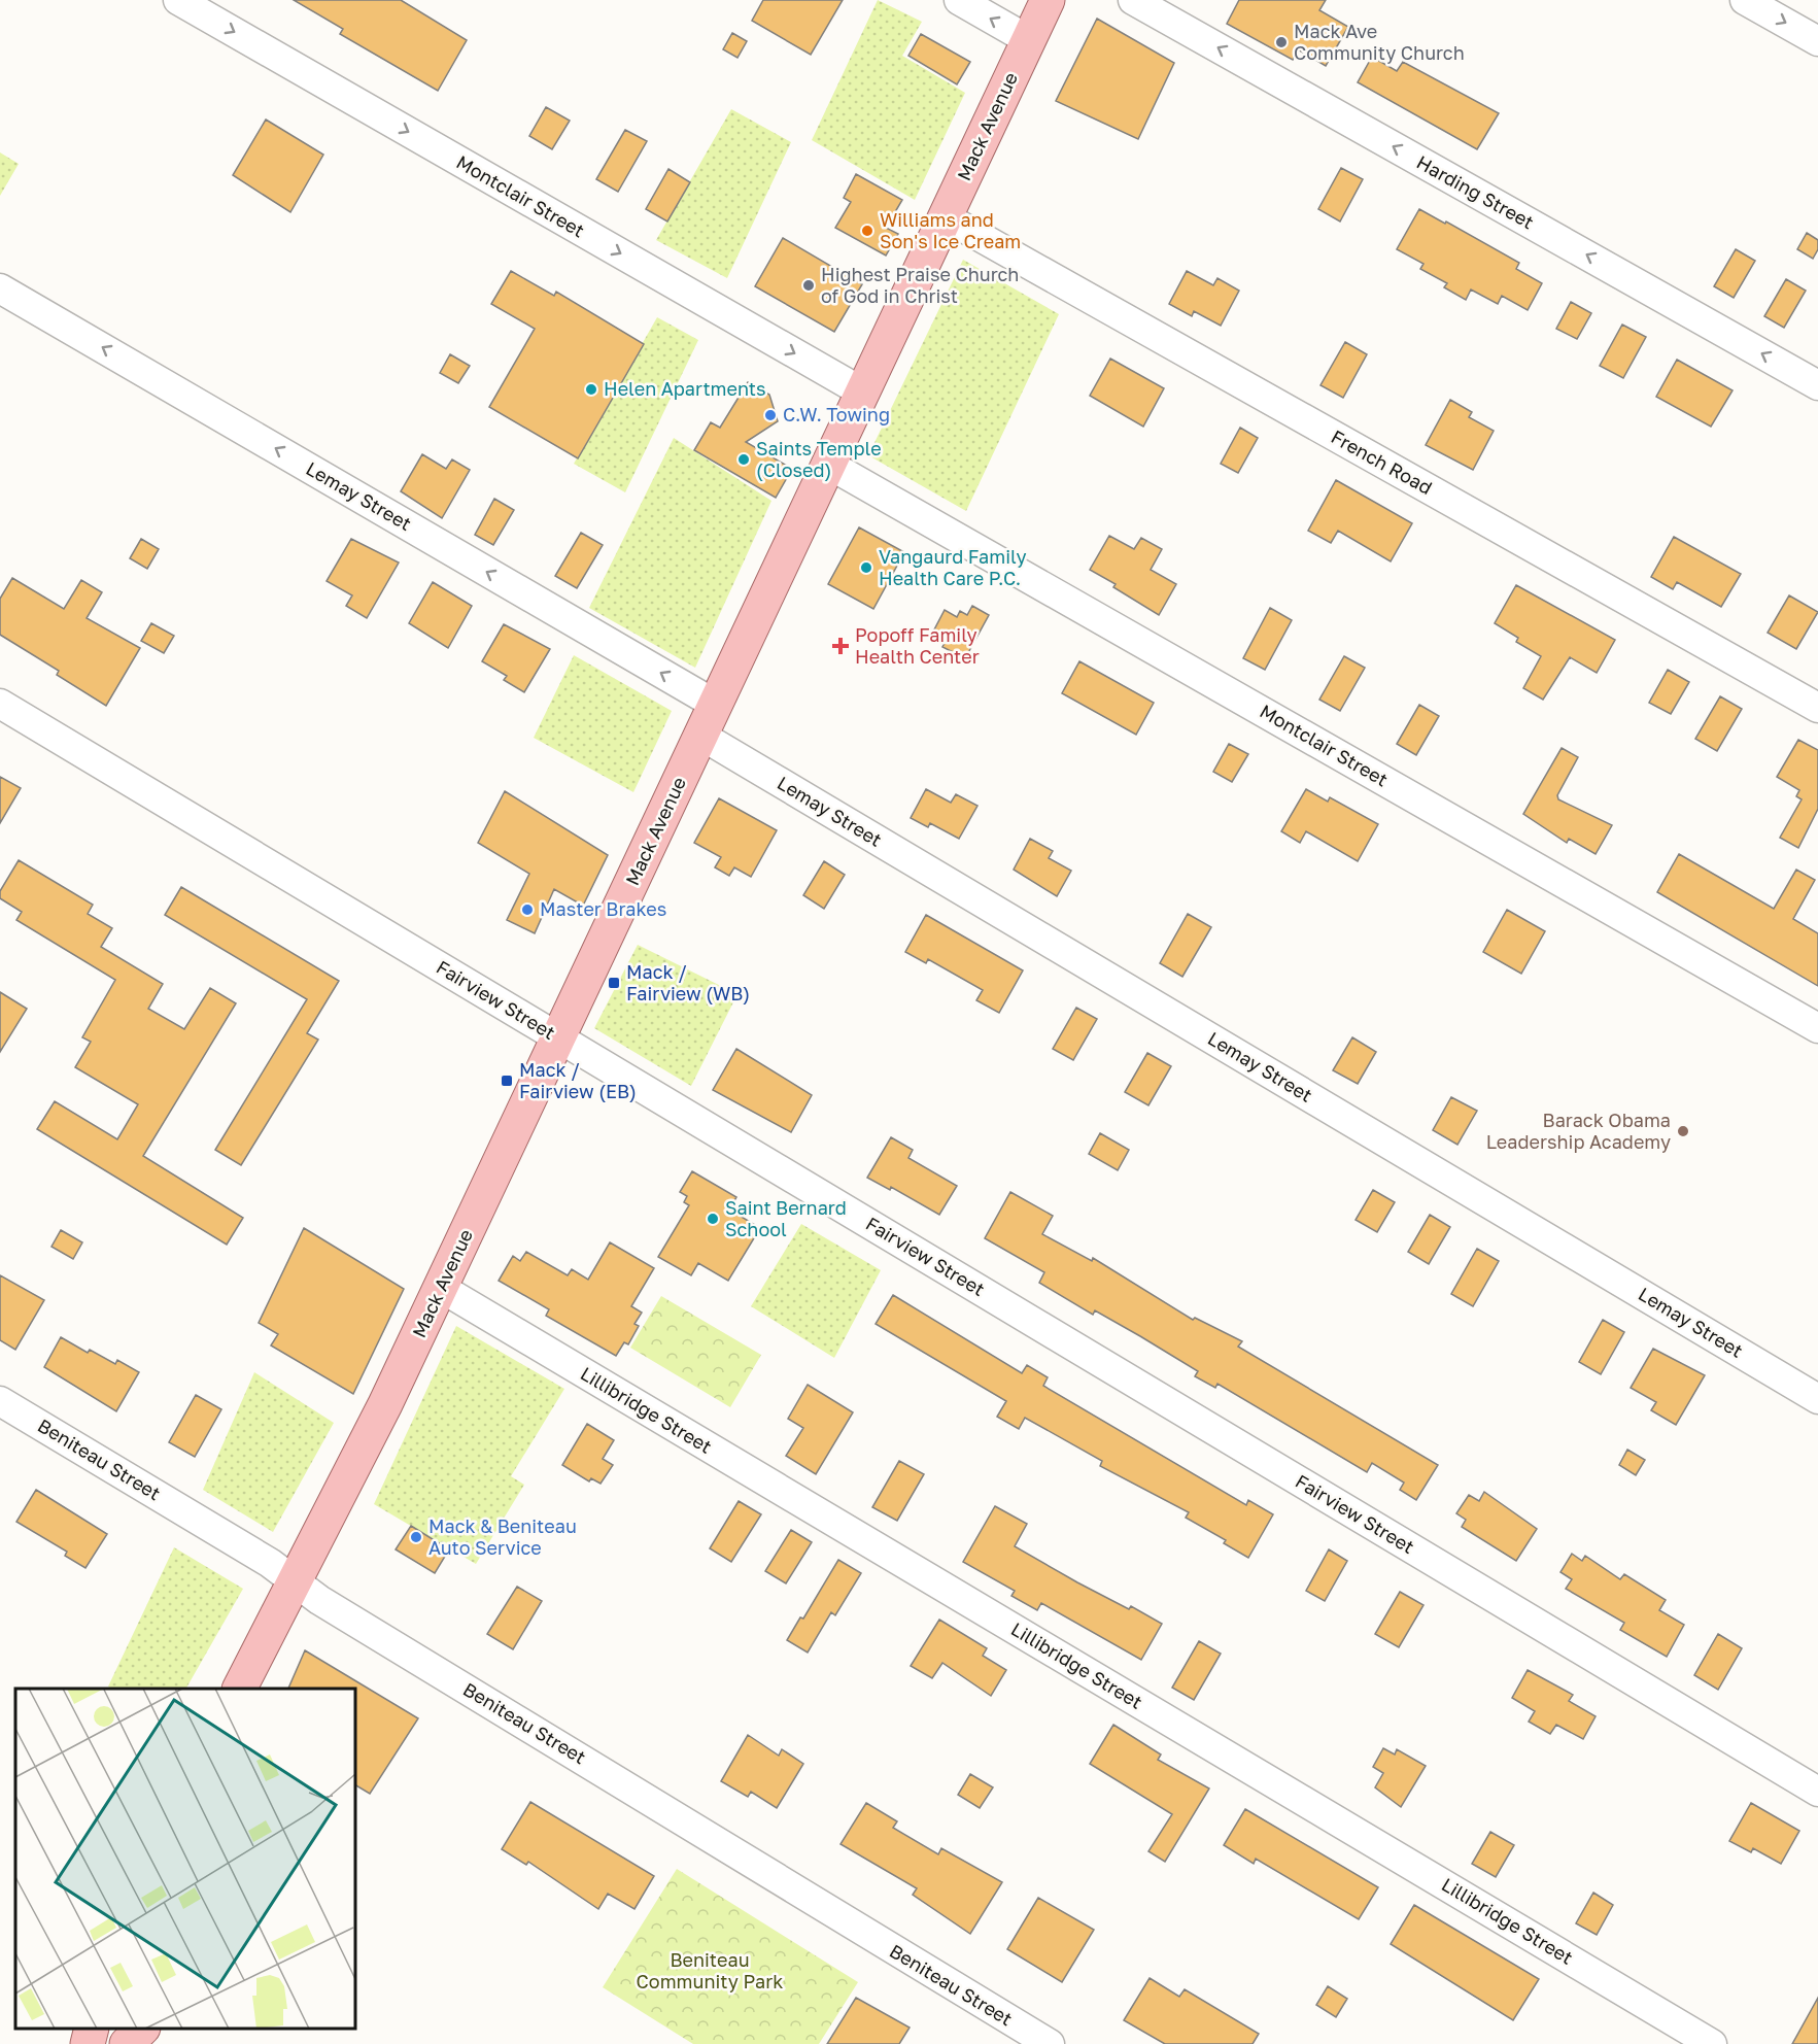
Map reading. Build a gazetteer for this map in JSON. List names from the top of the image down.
{
  "streets": {
    "main road": ["Mack Avenue"],
    "street": [
      "Harding Street",
      "Montclair Street",
      "French Road",
      "Lemay Street",
      "Fairview Street",
      "Lillibridge Street",
      "Beniteau Street"
    ]
  },
  "crossings": [
    ["Mack Avenue", "Montclair Street"],
    ["Mack Avenue", "French Road"],
    ["Mack Avenue", "Lemay Street"],
    ["Mack Avenue", "Fairview Street"],
    ["Mack Avenue", "Lillibridge Street"],
    ["Mack Avenue", "Beniteau Street"]
  ],
  "one_way": ["Harding Street", "Montclair Street", "Lemay Street"],
  "parks": ["Beniteau Community Park"],
  "places": {
    "other": [
      "Mack Ave Community Church",
      "Williams and Son's Ice Cream",
      "Highest Praise Church of God in Christ",
      "Helen Apartments",
      "C.W. Towing",
      "Saints Temple (Closed)",
      "Vangaurd Family Health Care P.C.",
      "Master Brakes",
      "Barack Obama Leadership Academy",
      "Saint Bernard School",
      "Mack & Beniteau Auto Service"
    ],
    "health": ["Popoff Family Health Center"],
    "transit": ["Mack / Fairview (WB)", "Mack / Fairview (EB)"]
  }
}
